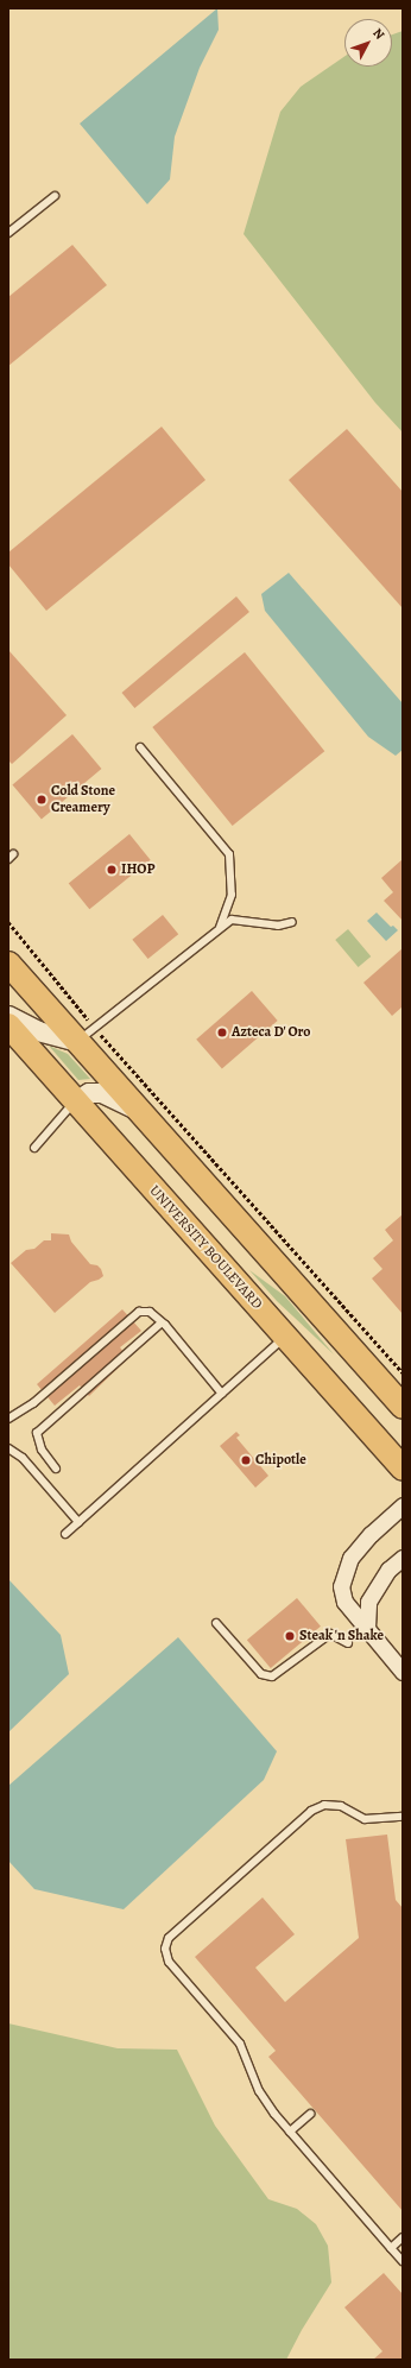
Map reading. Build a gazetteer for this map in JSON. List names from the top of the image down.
{
  "streets": {
    "main road": ["UNIVERSITY BOULEVARD"]
  },
  "places": [
    "Cold Stone Creamery",
    "IHOP",
    "Azteca D' Oro",
    "Chipotle",
    "Steak 'n Shake"
  ],
  "north": "top right"
}
